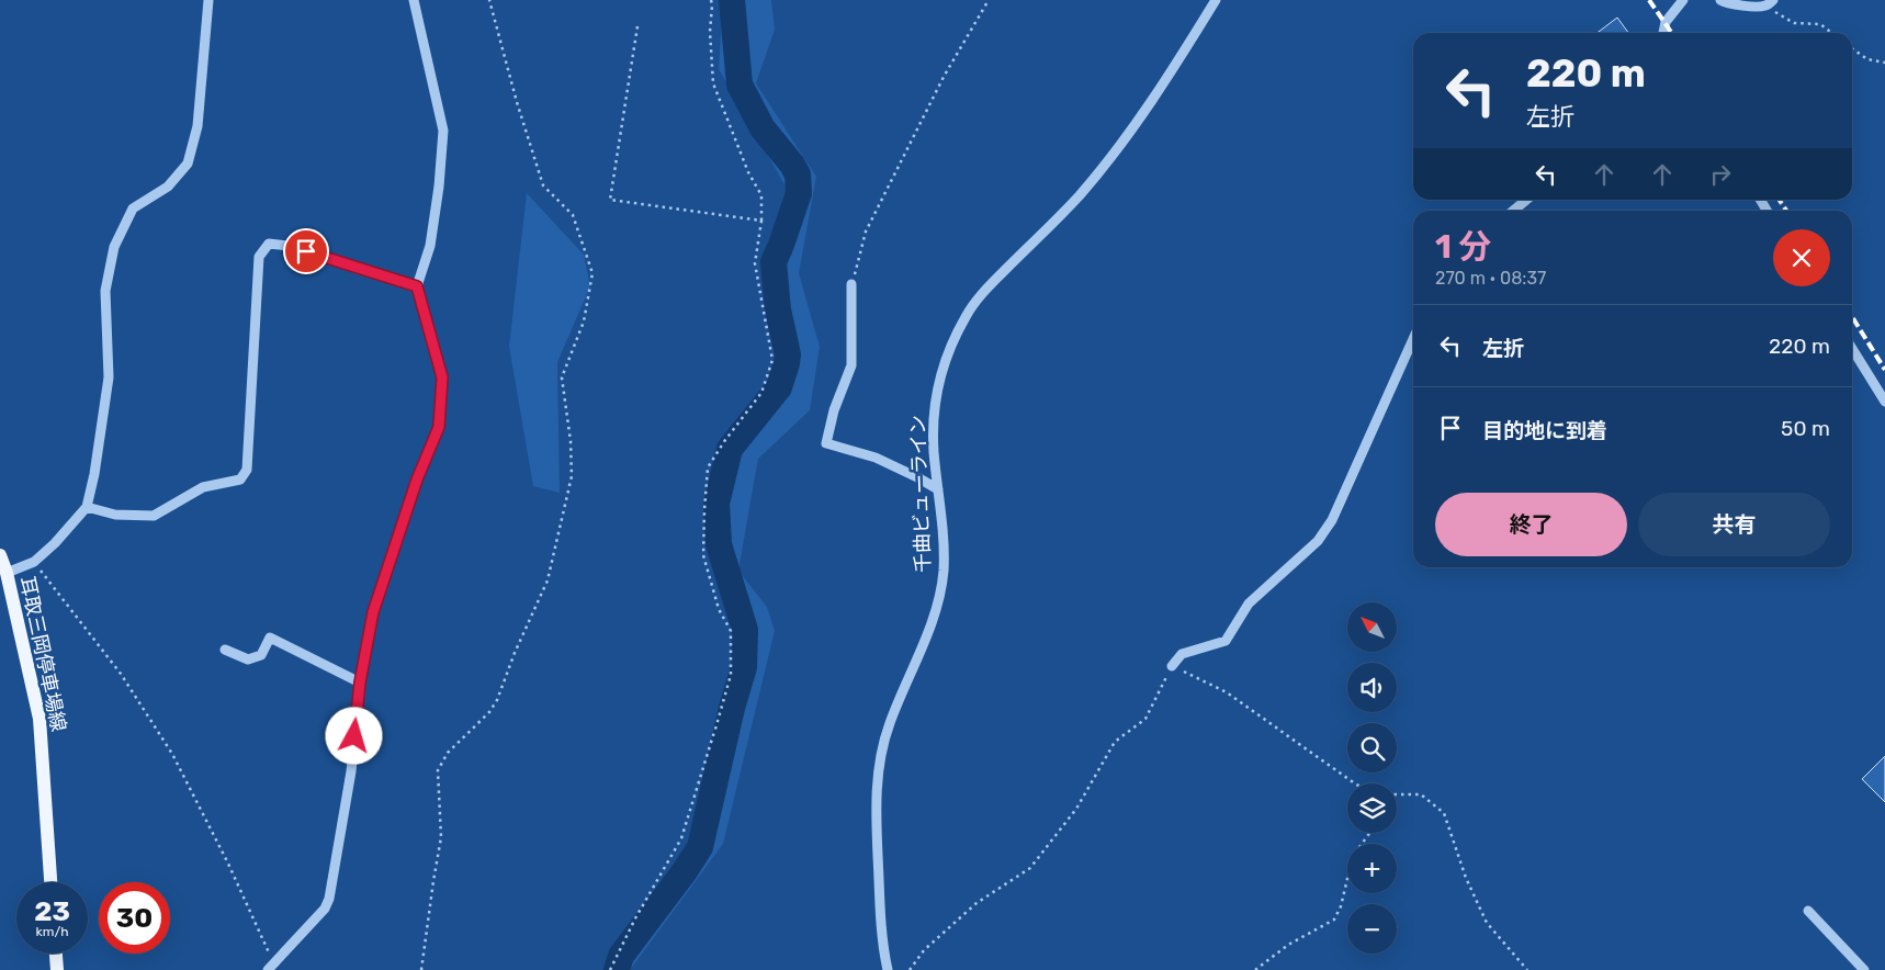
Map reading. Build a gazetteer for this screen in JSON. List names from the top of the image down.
{
  "streets": {
    "main road": ["耳取三岡停車場線"],
    "street": ["千曲ビューライン"]
  },
  "north": "top left",
  "page": {
    "turn": ["220 m", "左折"],
    "heading": ["1 分", "270 m · 08:37"],
    "list": [
      {
        "name": "左折",
        "value": "220 m"
      },
      {
        "name": "目的地に到着",
        "value": "50 m"
      }
    ],
    "buttons": ["終了", "共有"],
    "map_buttons": ["+", "−"],
    "speed": "23 km/h",
    "limit": "30"
  }
}
